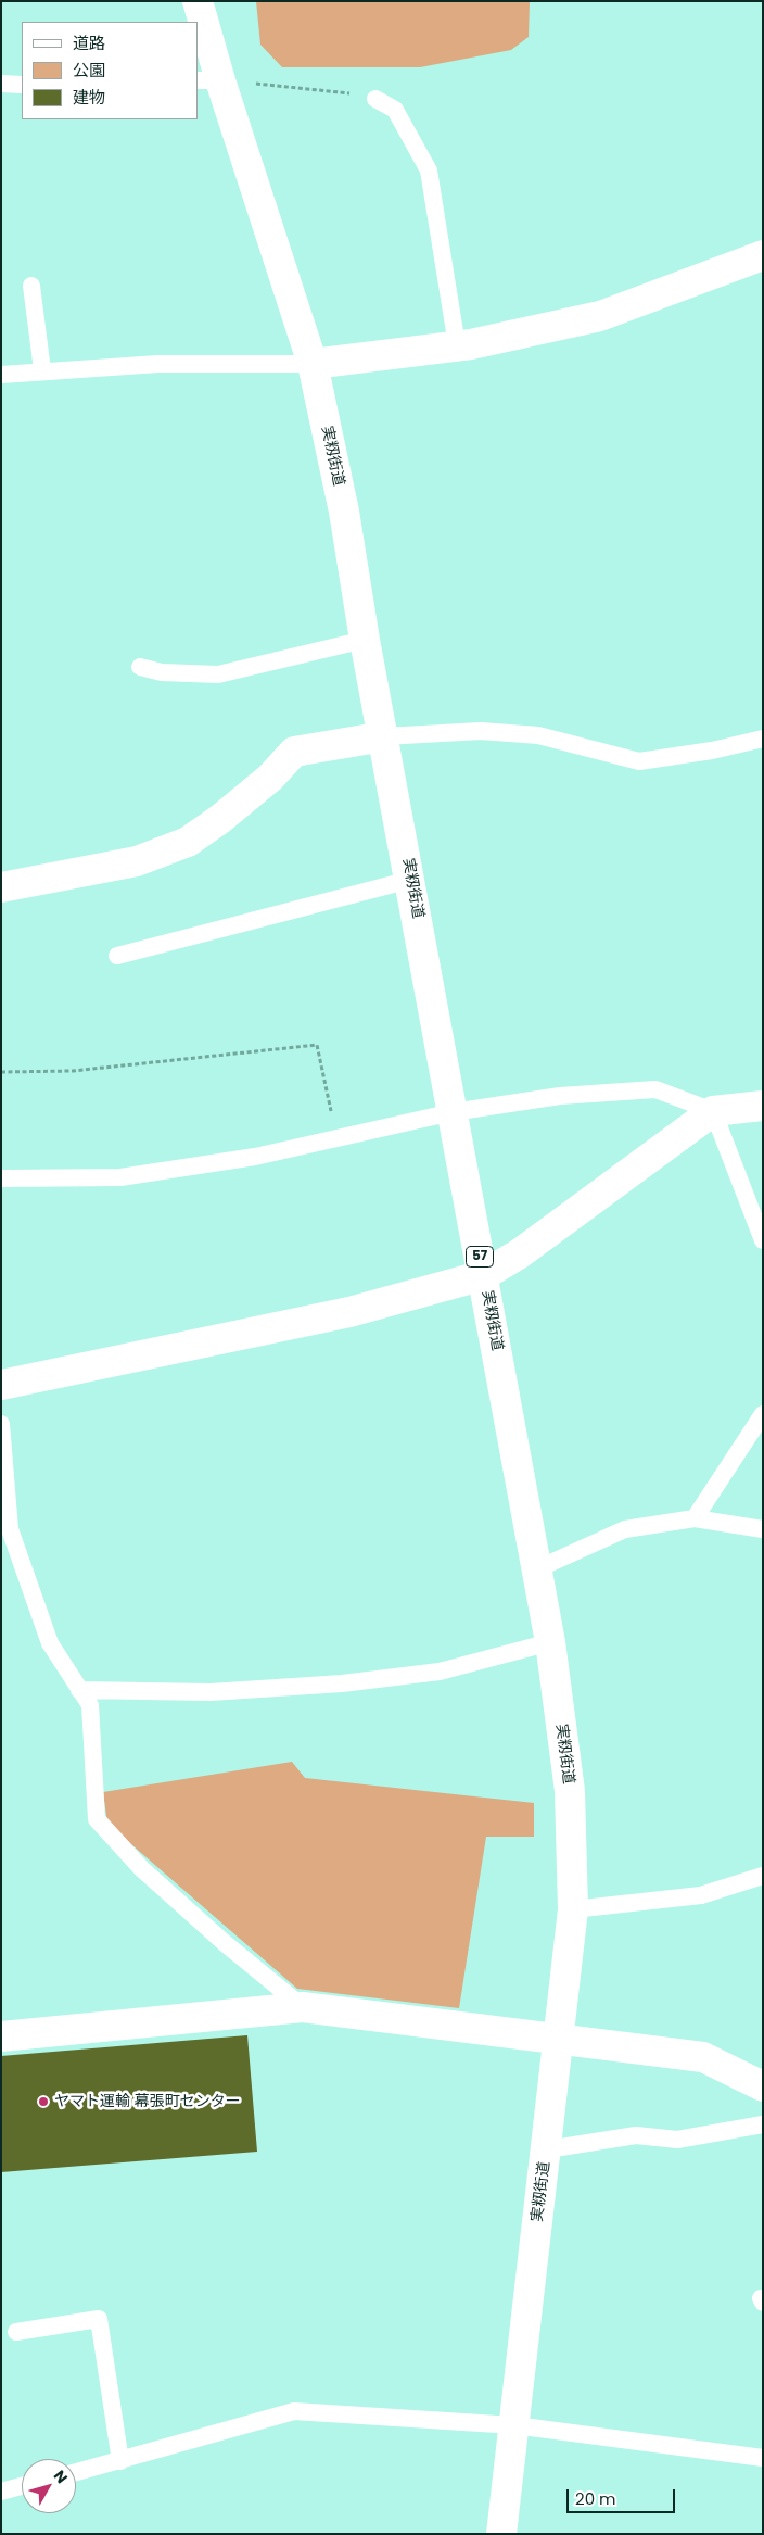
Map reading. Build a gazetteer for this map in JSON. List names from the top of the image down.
{
  "streets": {
    "main road": ["実籾街道", "57"]
  },
  "places": ["ヤマト運輸 幕張町センター"],
  "legend": ["道路", "公園", "建物"],
  "scale_bar": "20 m",
  "north": "top right"
}
